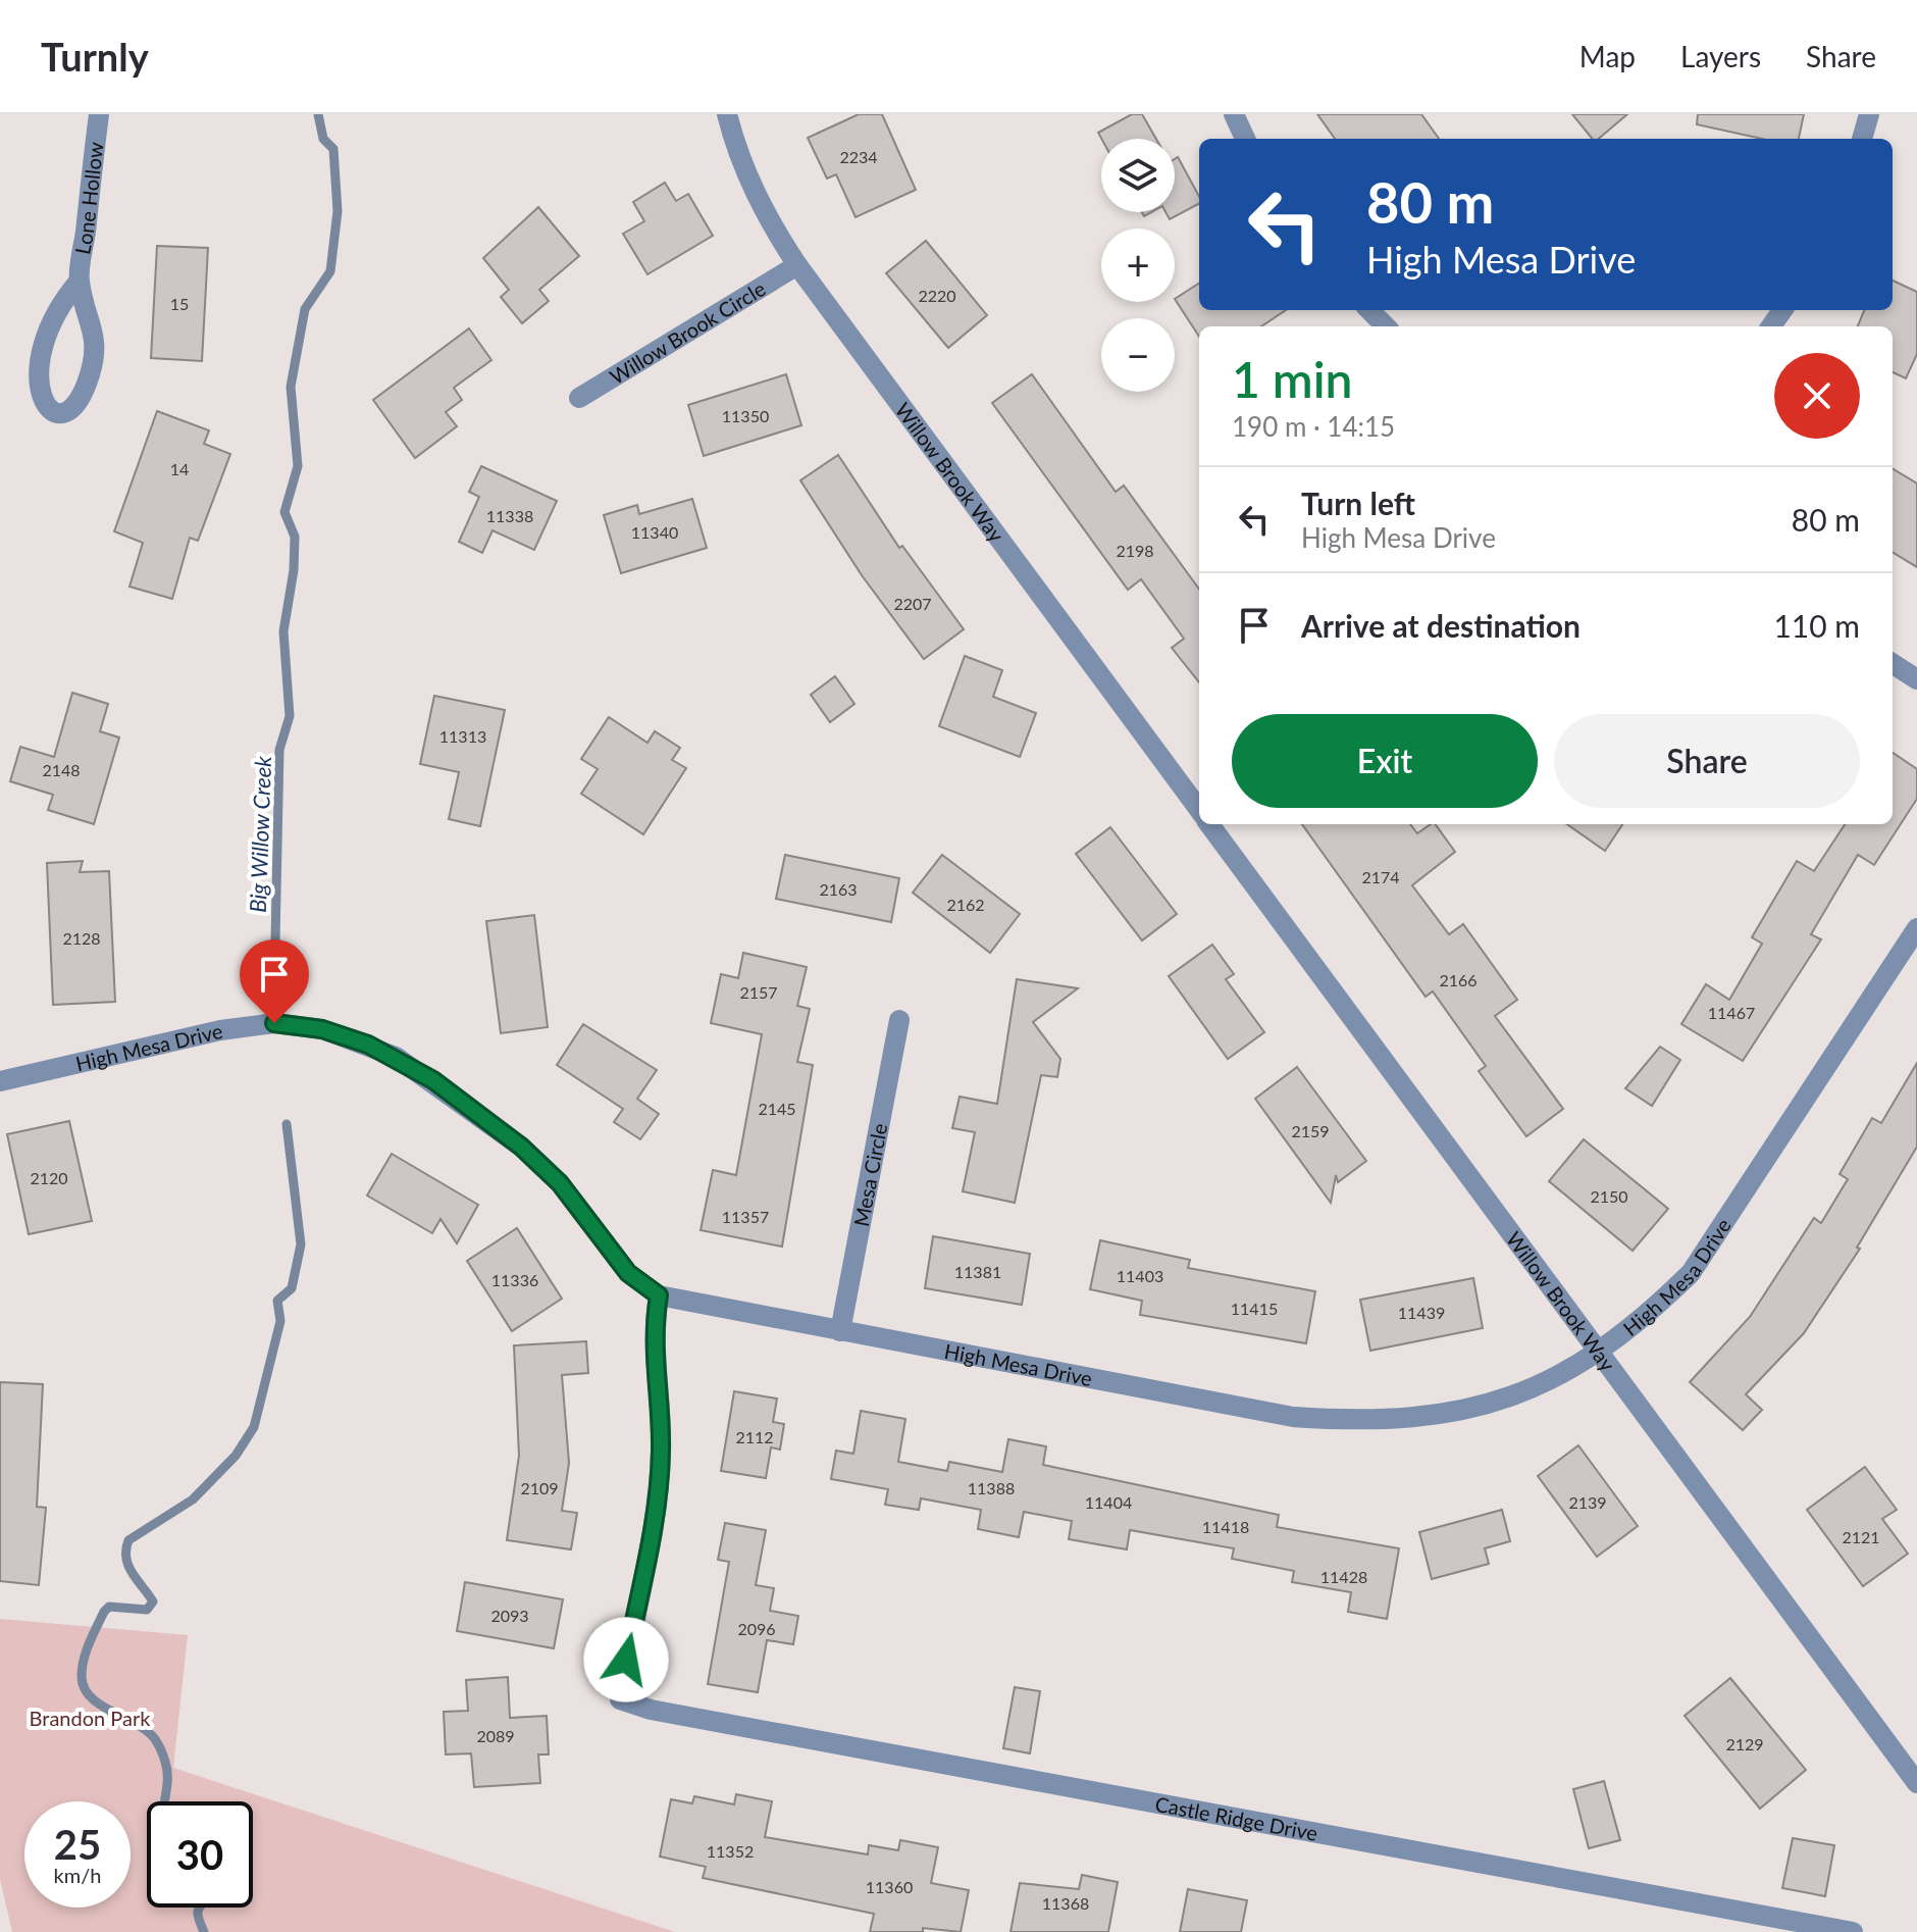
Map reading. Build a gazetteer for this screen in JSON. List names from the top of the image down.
{
  "streets": {
    "street": [
      "Lone Hollow",
      "Willow Brook Circle",
      "Willow Brook Way",
      "High Mesa Drive",
      "Mesa Circle",
      "Castle Ridge Drive"
    ]
  },
  "crossings": [
    ["Willow Brook Circle", "Willow Brook Way"],
    ["Willow Brook Way", "High Mesa Drive"],
    ["High Mesa Drive", "Mesa Circle"],
    ["High Mesa Drive", "Castle Ridge Drive"]
  ],
  "water": ["Big Willow Creek"],
  "parks": ["Brandon Park"],
  "house_numbers": [
    "2234",
    "2220",
    "15",
    "11350",
    "14",
    "11338",
    "11340",
    "2198",
    "2207",
    "11313",
    "2148",
    "2174",
    "2163",
    "2162",
    "2128",
    "2166",
    "2157",
    "11467",
    "2145",
    "2159",
    "2120",
    "2150",
    "11357",
    "11381",
    "11403",
    "11336",
    "11415",
    "11439",
    "2112",
    "2109",
    "11388",
    "11404",
    "2139",
    "11418",
    "2121",
    "11428",
    "2093",
    "2096",
    "2089",
    "2129",
    "11352",
    "11360",
    "11368"
  ],
  "page": {
    "header": "Turnly",
    "nav": ["Map", "Layers", "Share"],
    "map_buttons": ["+", "−"],
    "turn": ["80 m", "High Mesa Drive"],
    "heading": ["1 min", "190 m · 14:15"],
    "list": [
      {
        "name": "Turn left",
        "note": "High Mesa Drive",
        "value": "80 m"
      },
      {
        "name": "Arrive at destination",
        "value": "110 m"
      }
    ],
    "buttons": ["Exit", "Share"],
    "speed": "25 km/h",
    "limit": "30"
  }
}
